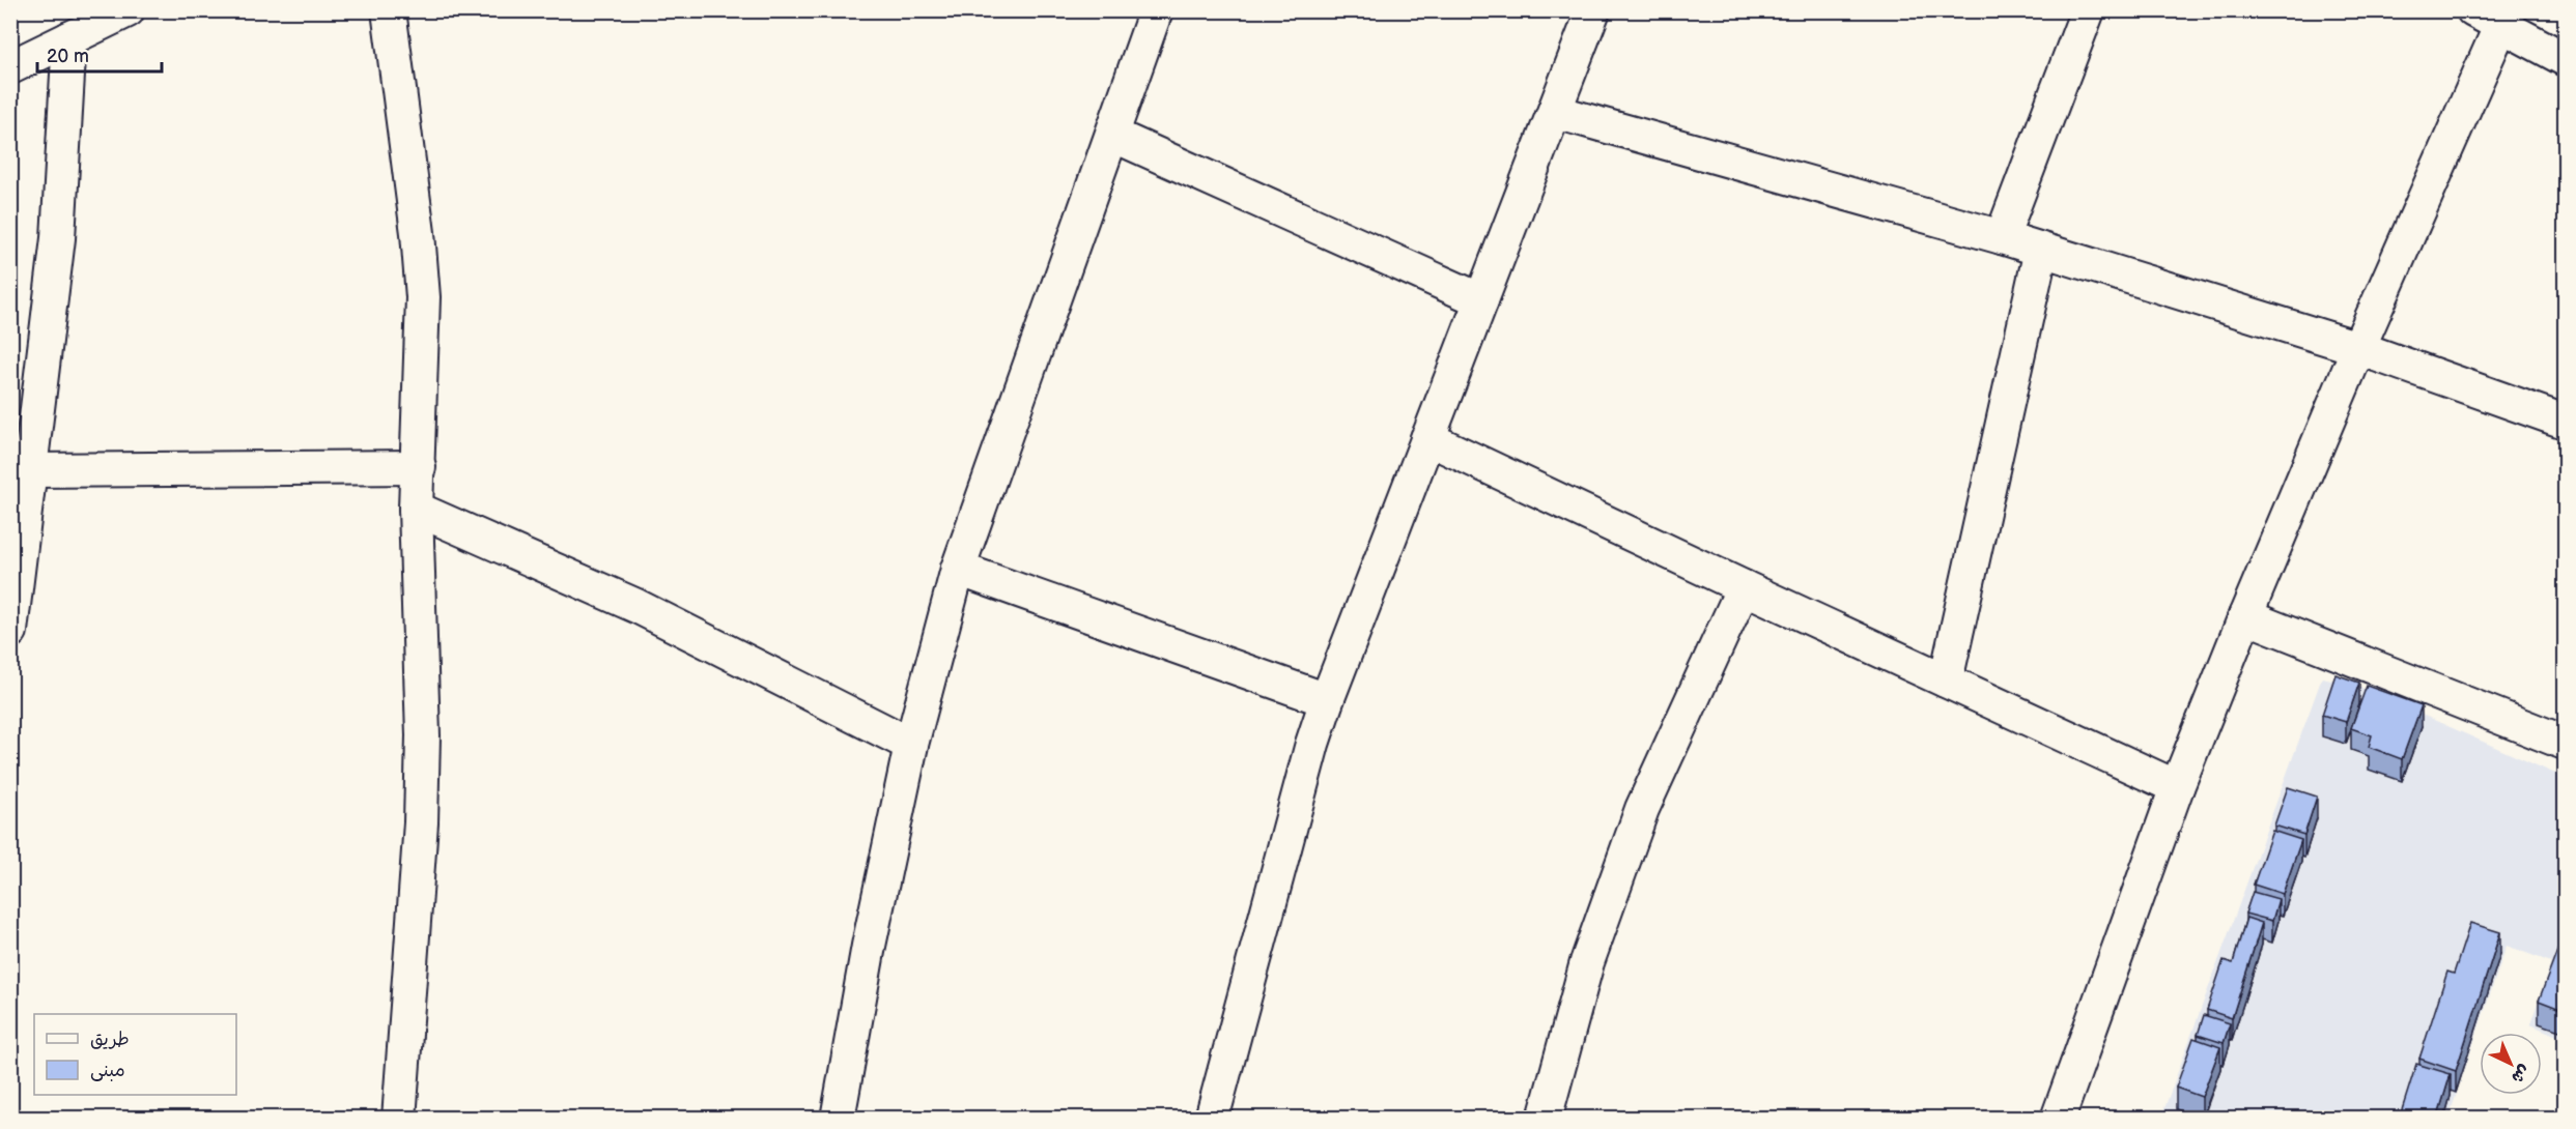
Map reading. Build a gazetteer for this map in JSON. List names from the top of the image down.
{
  "legend": ["طريق", "مبنى"],
  "scale_bar": "20 m",
  "north": "bottom right"
}
